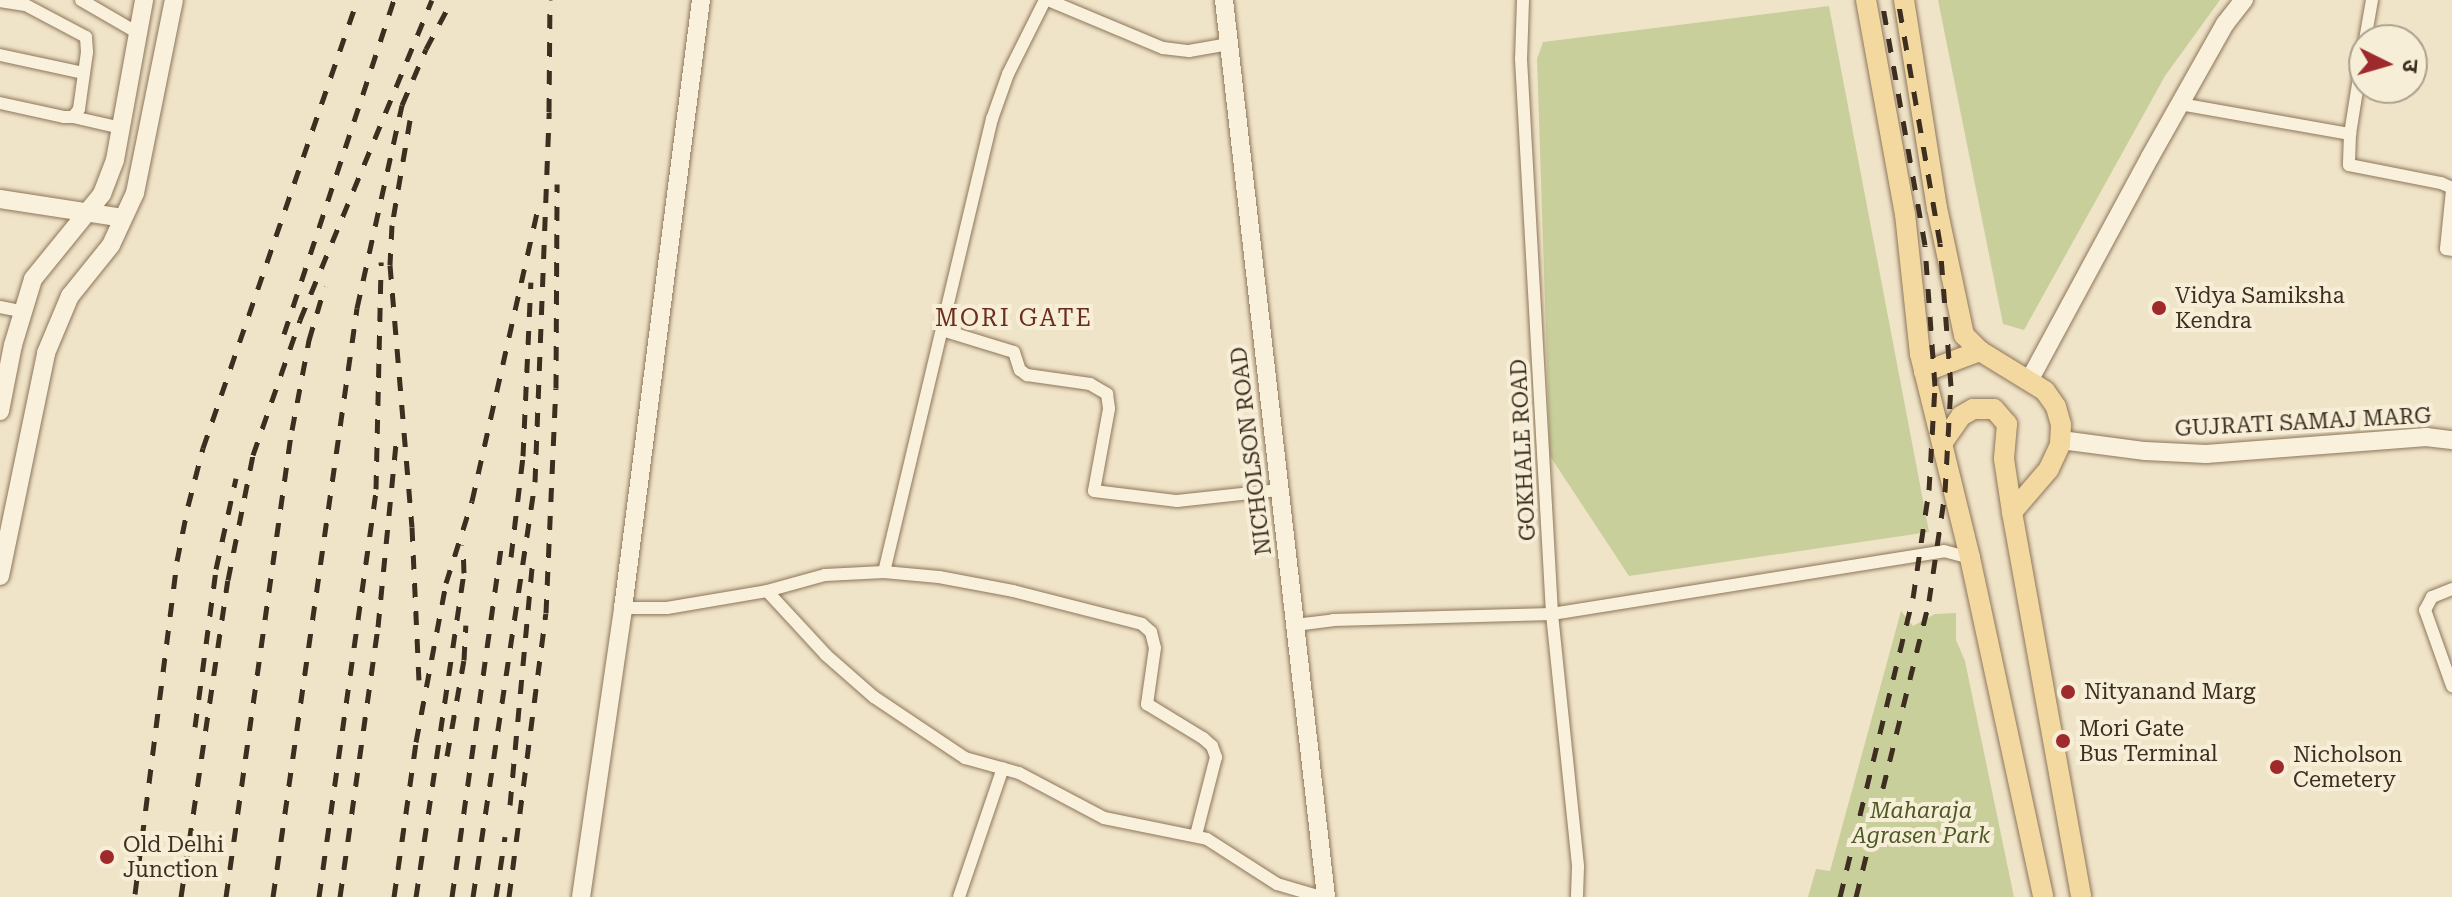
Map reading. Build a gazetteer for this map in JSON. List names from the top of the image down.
{
  "streets": {
    "street": ["GUJRATI SAMAJ MARG", "GOKHALE ROAD", "NICHOLSON ROAD"]
  },
  "districts": ["MORI GATE"],
  "parks": ["Maharaja Agrasen Park"],
  "places": [
    "Vidya Samiksha Kendra",
    "Nityanand Marg",
    "Mori Gate Bus Terminal",
    "Nicholson Cemetery",
    "Old Delhi Junction"
  ],
  "north": "right"
}
